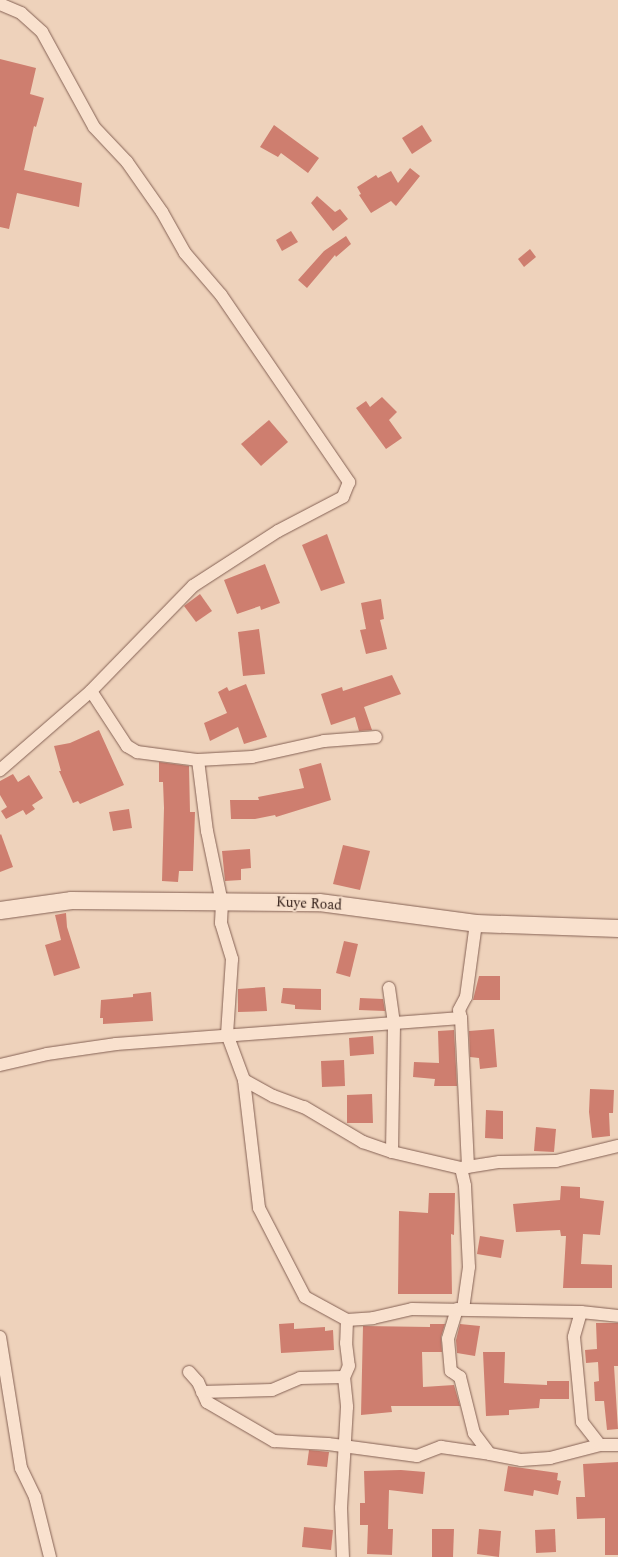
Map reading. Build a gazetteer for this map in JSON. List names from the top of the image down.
{
  "streets": {
    "street": ["Kuye Road"]
  }
}
